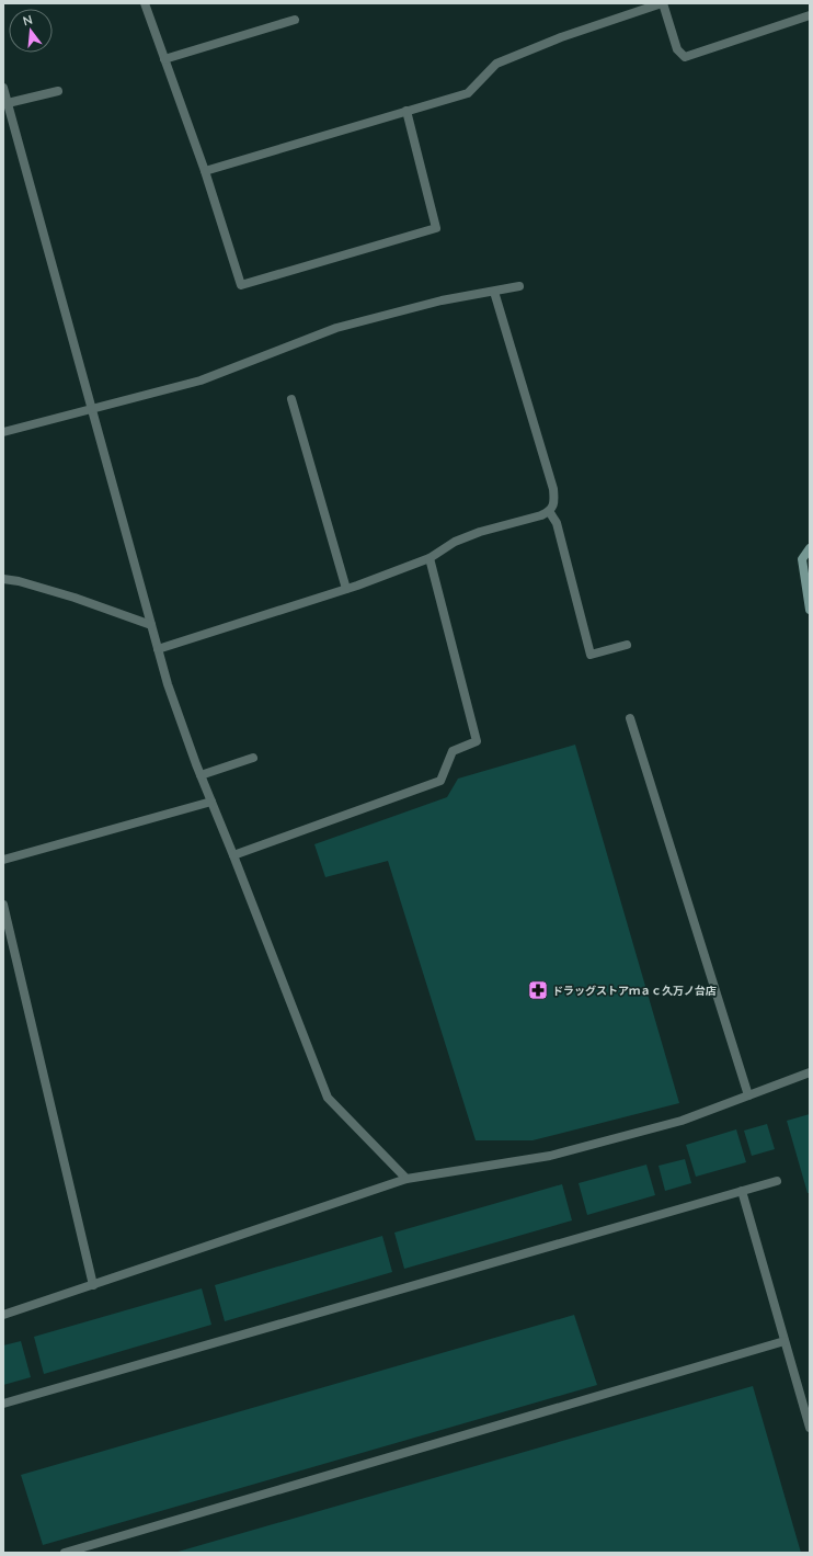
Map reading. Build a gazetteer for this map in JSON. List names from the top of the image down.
{
  "places": {
    "pharmacy": ["ドラッグストアｍａｃ久万ノ台店"]
  },
  "north": "top"
}
